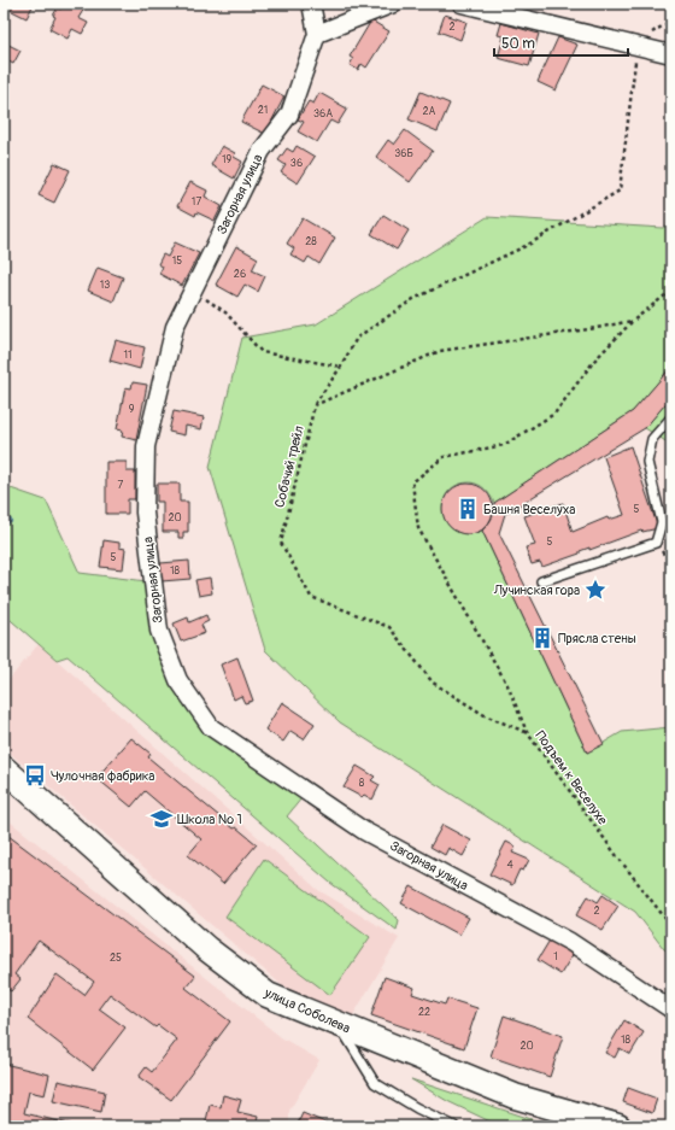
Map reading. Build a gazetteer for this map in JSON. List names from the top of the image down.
{
  "streets": {
    "main road": ["улица Соболева"],
    "street": ["Загорная улица"],
    "path": ["Собачий трейл", "Подъем к Веселухе"]
  },
  "crossings": [
    ["Собачий трейл", "Подъем к Веселухе"]
  ],
  "places": {
    "building": ["Башня Веселуха", "Прясла стены"],
    "place": ["Лучинская гора"],
    "bus stop": ["Чулочная фабрика"],
    "school or university": ["Школа № 1"]
  },
  "house_numbers": [
    "2",
    "21",
    "2А",
    "36А",
    "36Б",
    "19",
    "36",
    "17",
    "28",
    "15",
    "26",
    "13",
    "11",
    "9",
    "7",
    "5",
    "20",
    "5",
    "5",
    "18",
    "8",
    "4",
    "2",
    "1",
    "25",
    "22",
    "18",
    "20"
  ],
  "scale_bar": "50 m"
}
